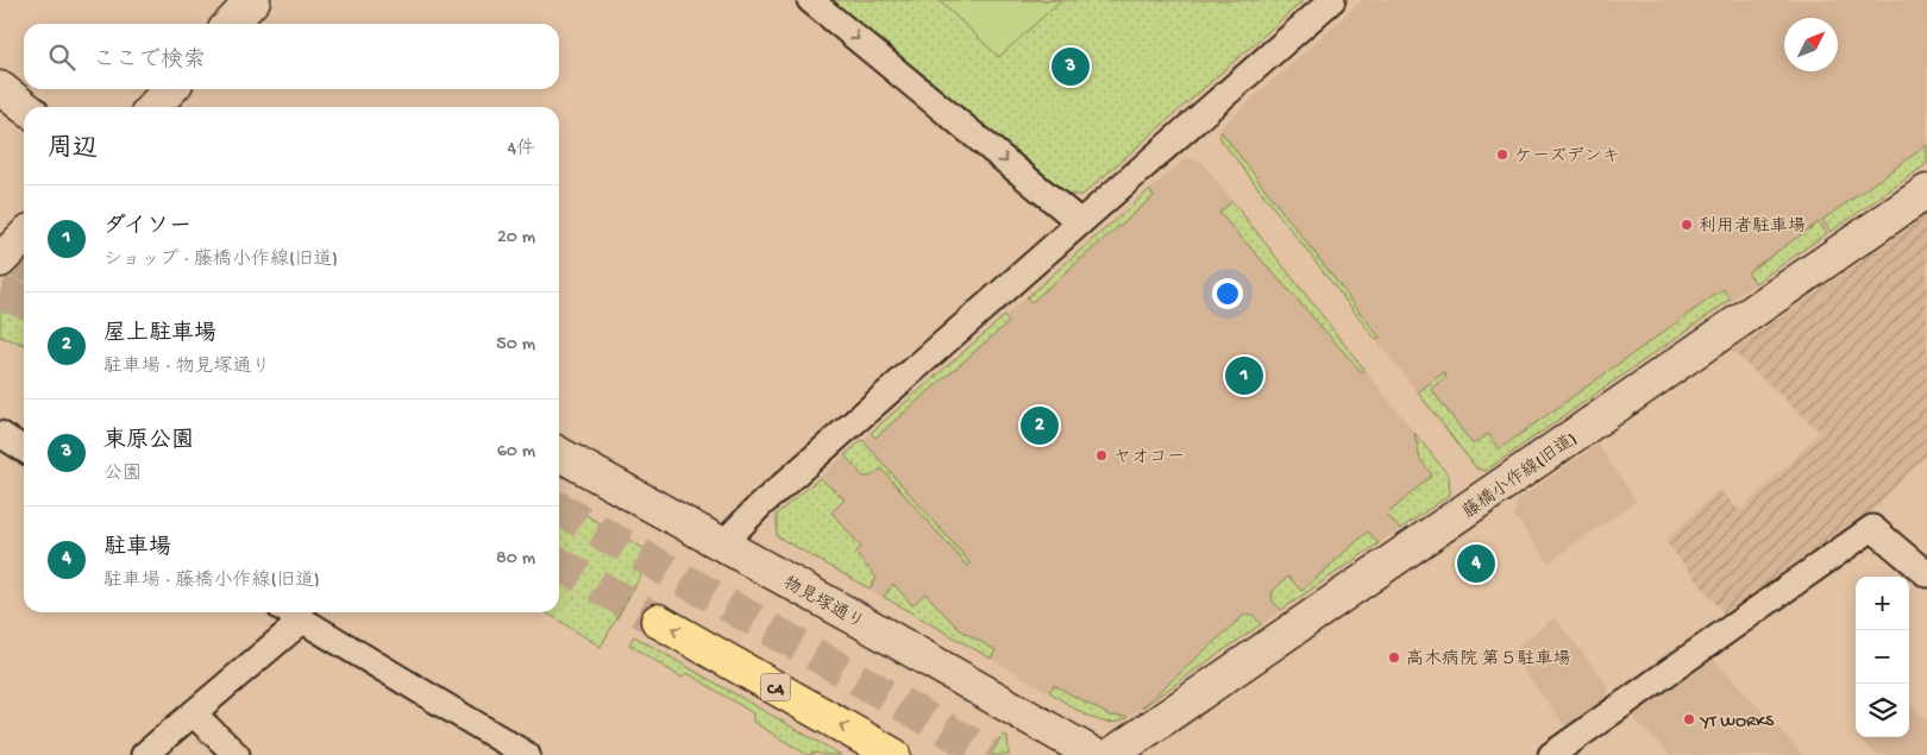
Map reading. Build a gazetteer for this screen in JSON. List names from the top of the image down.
{
  "streets": {
    "highway": ["C4"],
    "street": ["藤橋小作線(旧道)", "物見塚通り"]
  },
  "places": [
    "ケーズデンキ",
    "利用者駐車場",
    "ヤオコー",
    "高木病院 第５駐車場",
    "YT WORKS"
  ],
  "north": "top right",
  "page": {
    "search": "ここで検索",
    "pins": [
      "3",
      "1",
      "2",
      "4"
    ],
    "heading": ["周辺", "4件"],
    "list": [
      {
        "mark": "1",
        "name": "ダイソー",
        "note": "ショップ · 藤橋小作線(旧道)",
        "value": "20 m"
      },
      {
        "mark": "2",
        "name": "屋上駐車場",
        "note": "駐車場 · 物見塚通り",
        "value": "50 m"
      },
      {
        "mark": "3",
        "name": "東原公園",
        "note": "公園",
        "value": "60 m"
      },
      {
        "mark": "4",
        "name": "駐車場",
        "note": "駐車場 · 藤橋小作線(旧道)",
        "value": "80 m"
      }
    ],
    "map_buttons": ["+", "−"]
  }
}
